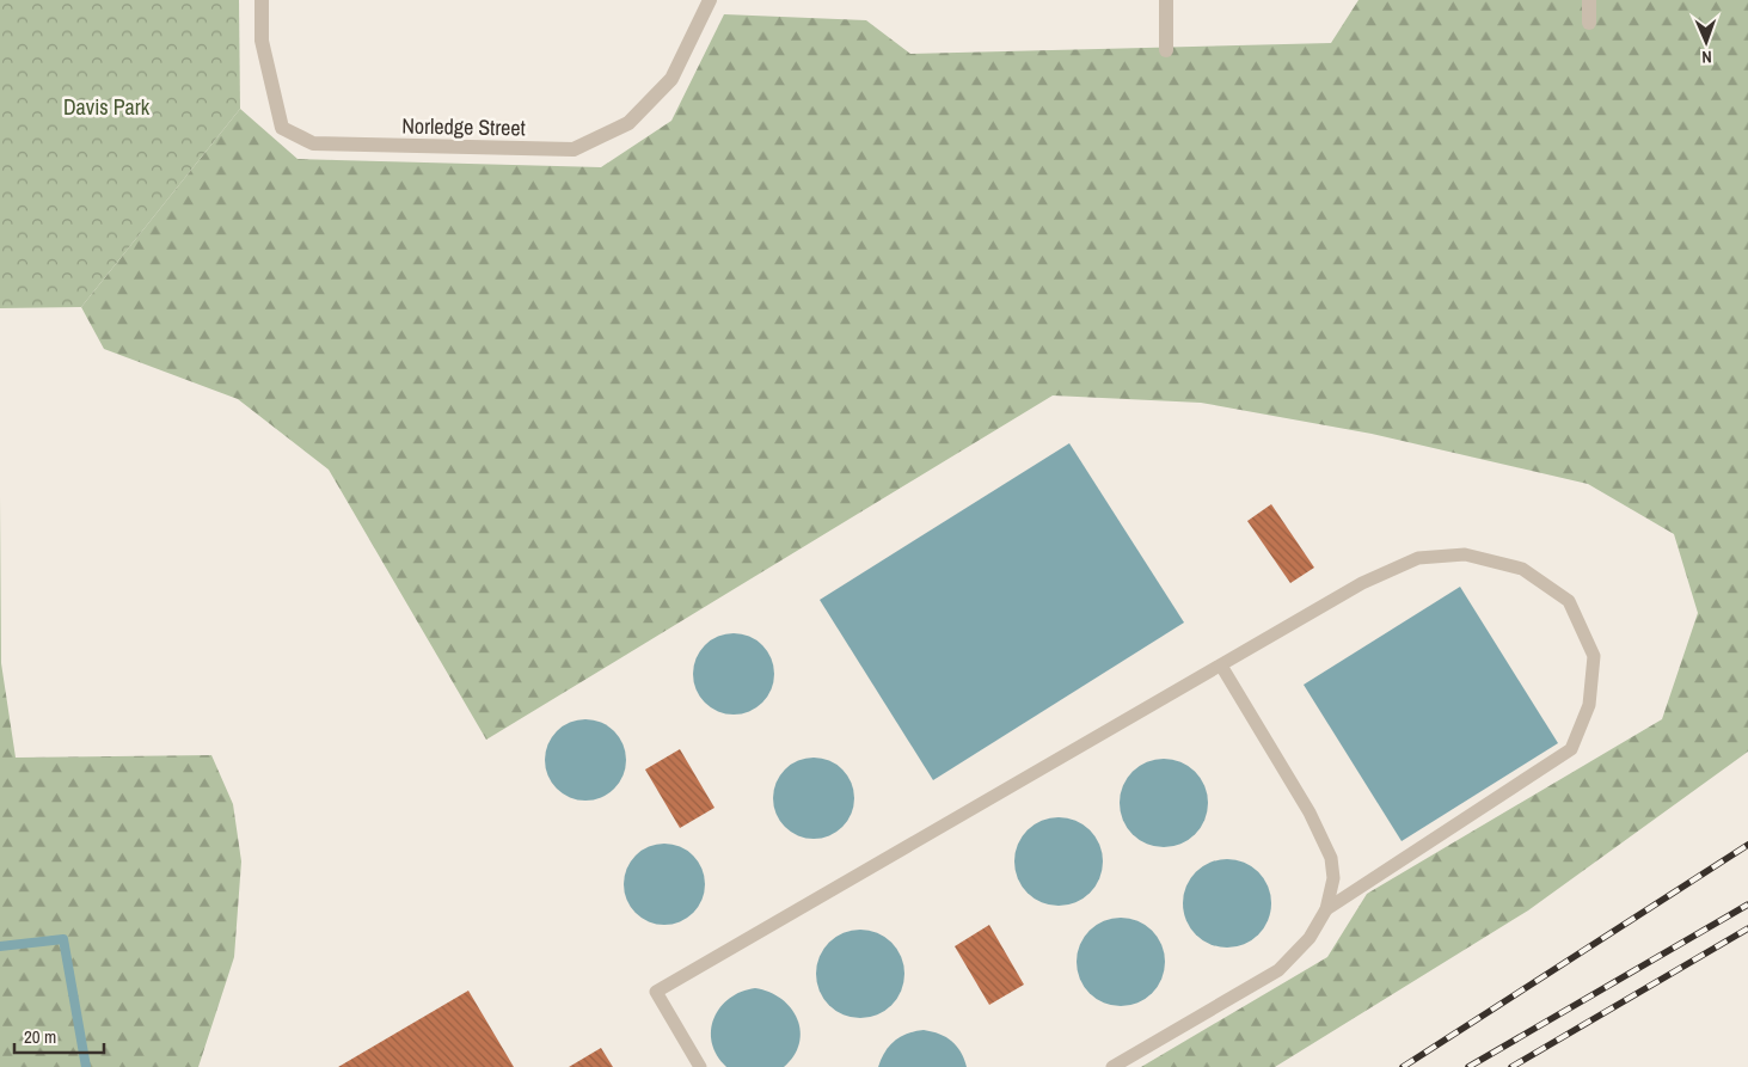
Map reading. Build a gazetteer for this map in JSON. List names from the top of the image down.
{
  "streets": {
    "street": ["Norledge Street"]
  },
  "parks": ["Davis Park"],
  "scale_bar": "20 m",
  "north": "bottom"
}
